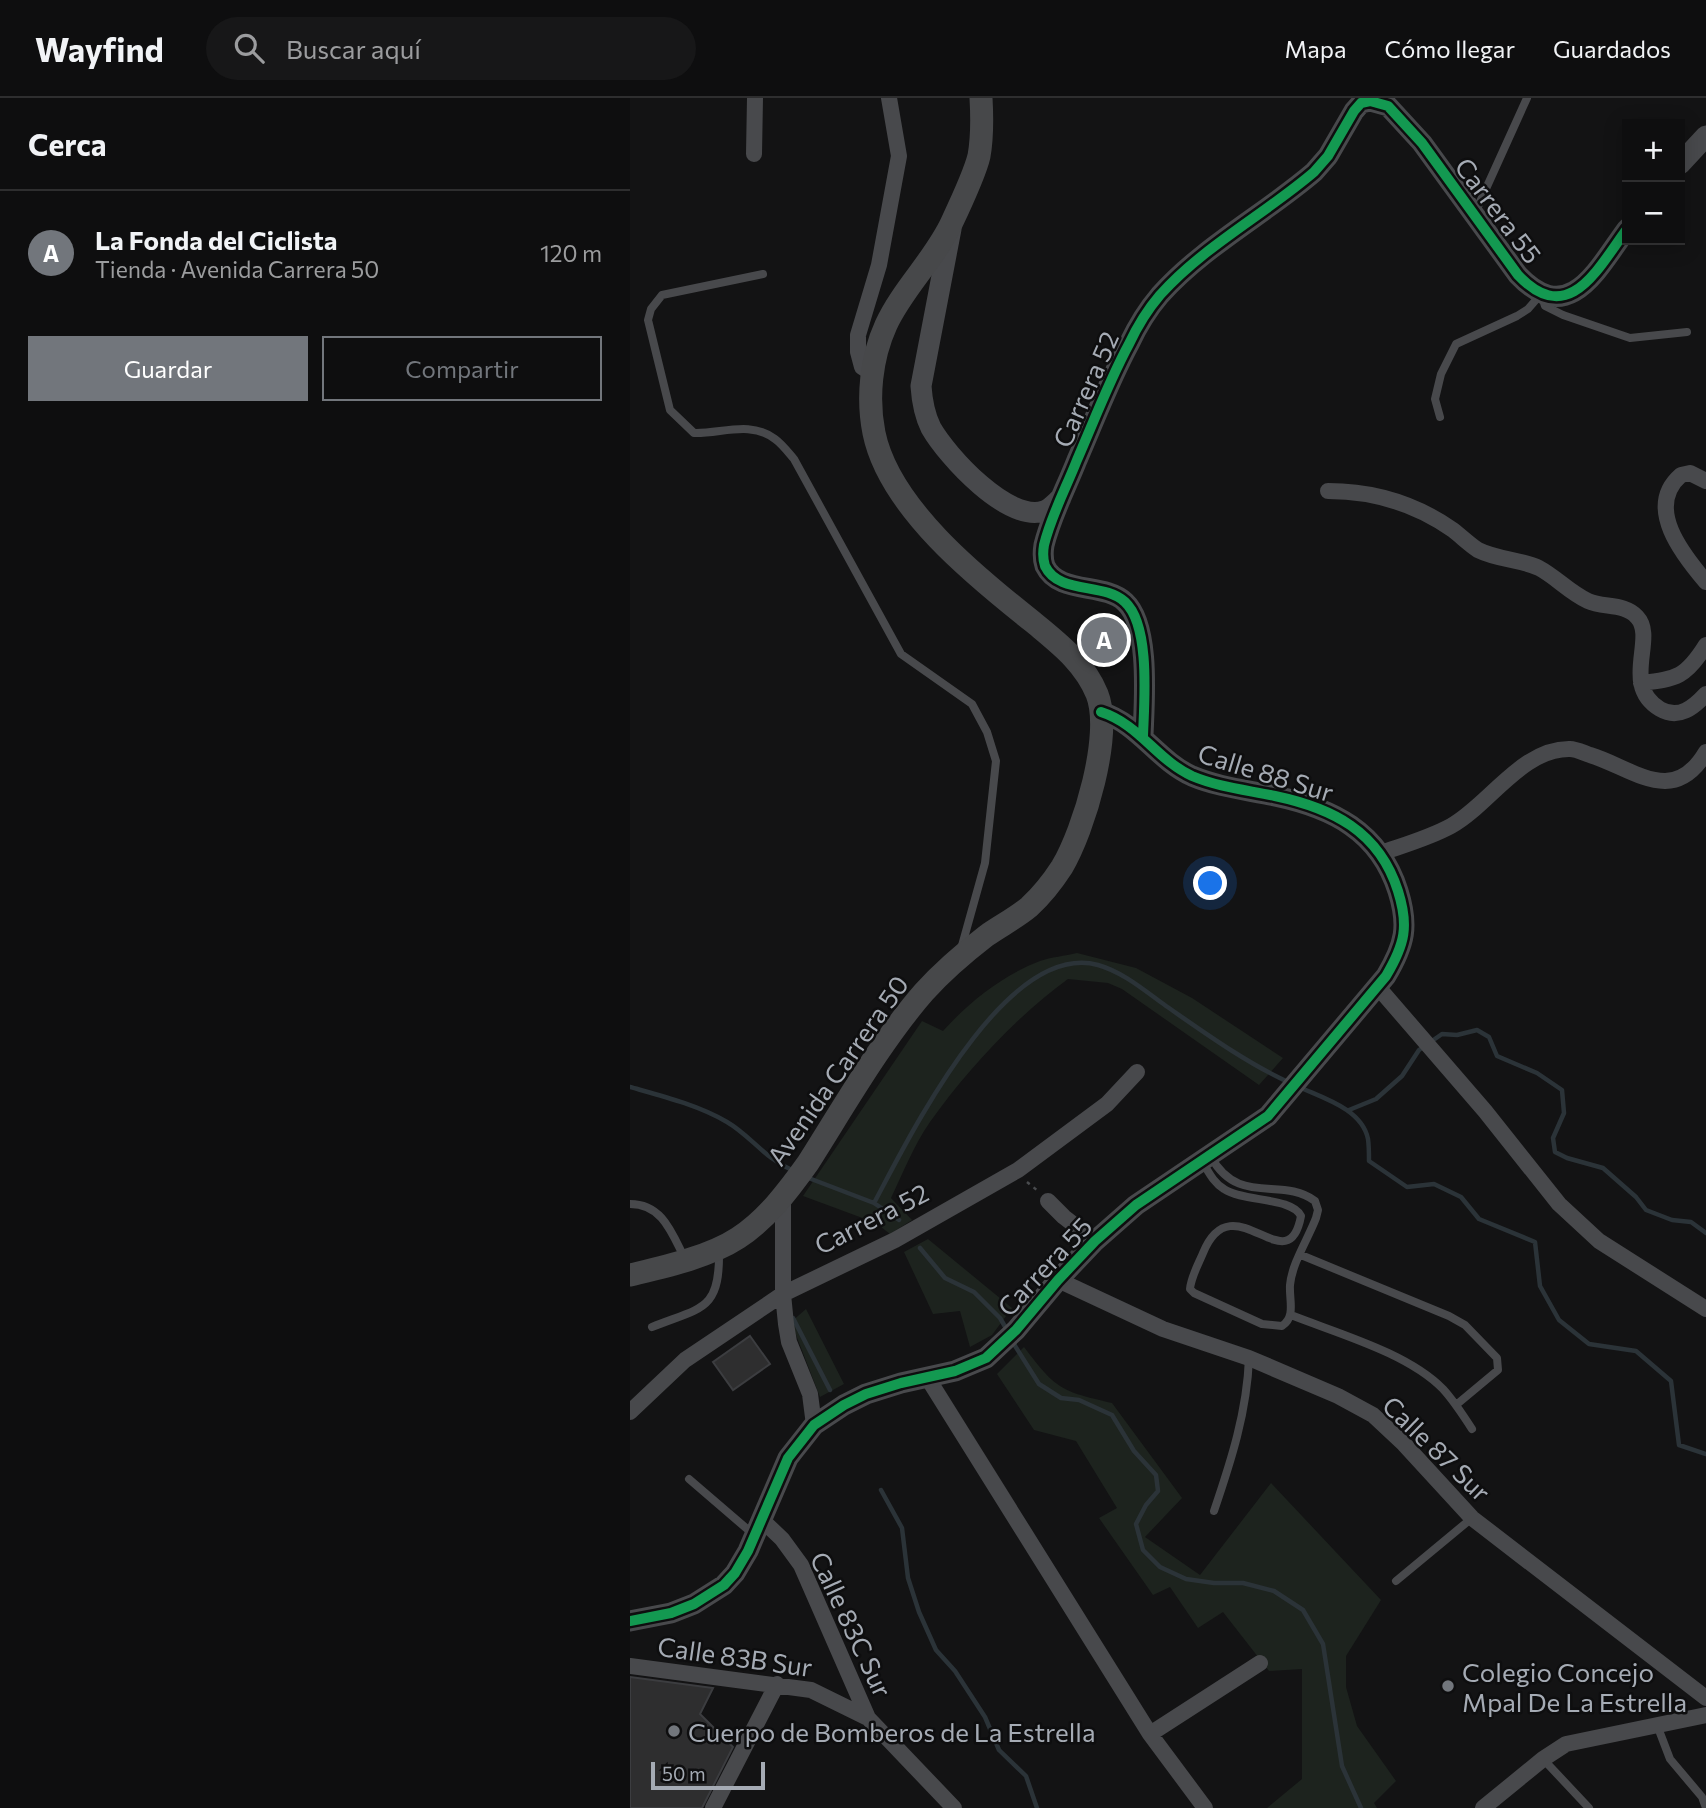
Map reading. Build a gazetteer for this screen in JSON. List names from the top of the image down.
{
  "streets": {
    "main road": ["Avenida Carrera 50"],
    "street": [
      "Carrera 55",
      "Carrera 52",
      "Calle 88 Sur",
      "Calle 87 Sur",
      "Calle 83C Sur",
      "Calle 83B Sur"
    ]
  },
  "crossings": [
    ["Carrera 55", "Carrera 52"],
    ["Carrera 55", "Calle 88 Sur"],
    ["Carrera 55", "Calle 87 Sur"],
    ["Carrera 55", "Calle 83C Sur"],
    ["Carrera 52", "Calle 88 Sur"],
    ["Calle 88 Sur", "Avenida Carrera 50"],
    ["Calle 83C Sur", "Calle 83B Sur"]
  ],
  "places": ["Colegio Concejo Mpal De La Estrella", "Cuerpo de Bomberos de La Estrella"],
  "scale_bar": "50 m",
  "page": {
    "header": "Wayfind",
    "search": "Buscar aquí",
    "nav": ["Mapa", "Cómo llegar", "Guardados"],
    "heading": "Cerca",
    "map_buttons": ["+", "−"],
    "list": [
      {
        "mark": "A",
        "name": "La Fonda del Ciclista",
        "note": "Tienda · Avenida Carrera 50",
        "value": "120 m"
      }
    ],
    "buttons": ["Guardar", "Compartir"],
    "pins": "A",
    "scale": "50 m"
  }
}
